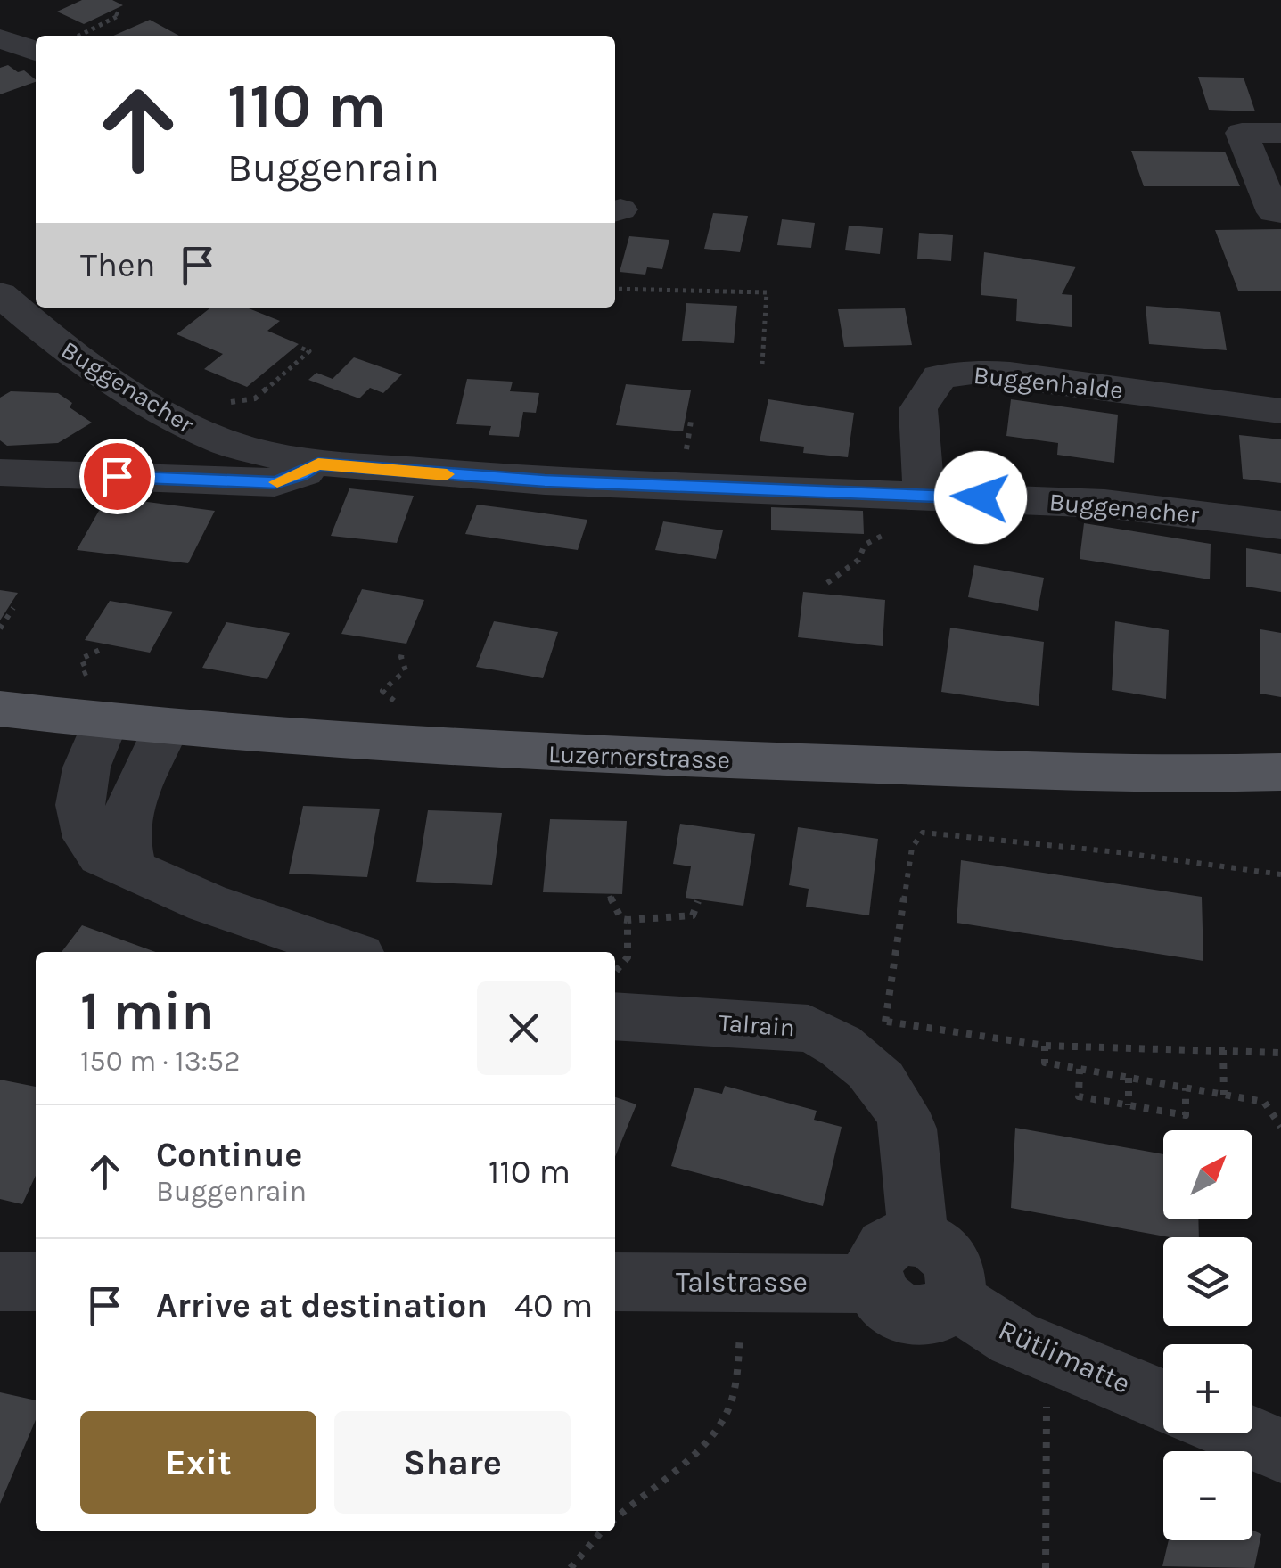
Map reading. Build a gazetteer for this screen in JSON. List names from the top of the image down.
{
  "streets": {
    "main road": ["Luzernerstrasse"],
    "street": [
      "Buggenhalde",
      "Buggenacher",
      "Talrain",
      "Talstrasse",
      "Rütlimatte"
    ]
  },
  "crossings": [
    ["Buggenhalde", "Buggenacher"],
    ["Talrain", "Talstrasse"],
    ["Talrain", "Rütlimatte"],
    ["Talstrasse", "Rütlimatte"]
  ],
  "north": "top right",
  "page": {
    "turn": ["110 m", "Buggenrain"],
    "then": "Then",
    "heading": ["1 min", "150 m · 13:52"],
    "list": [
      {
        "name": "Continue",
        "note": "Buggenrain",
        "value": "110 m"
      },
      {
        "name": "Arrive at destination",
        "value": "40 m"
      }
    ],
    "map_buttons": ["+", "−"],
    "buttons": ["Exit", "Share"]
  }
}
